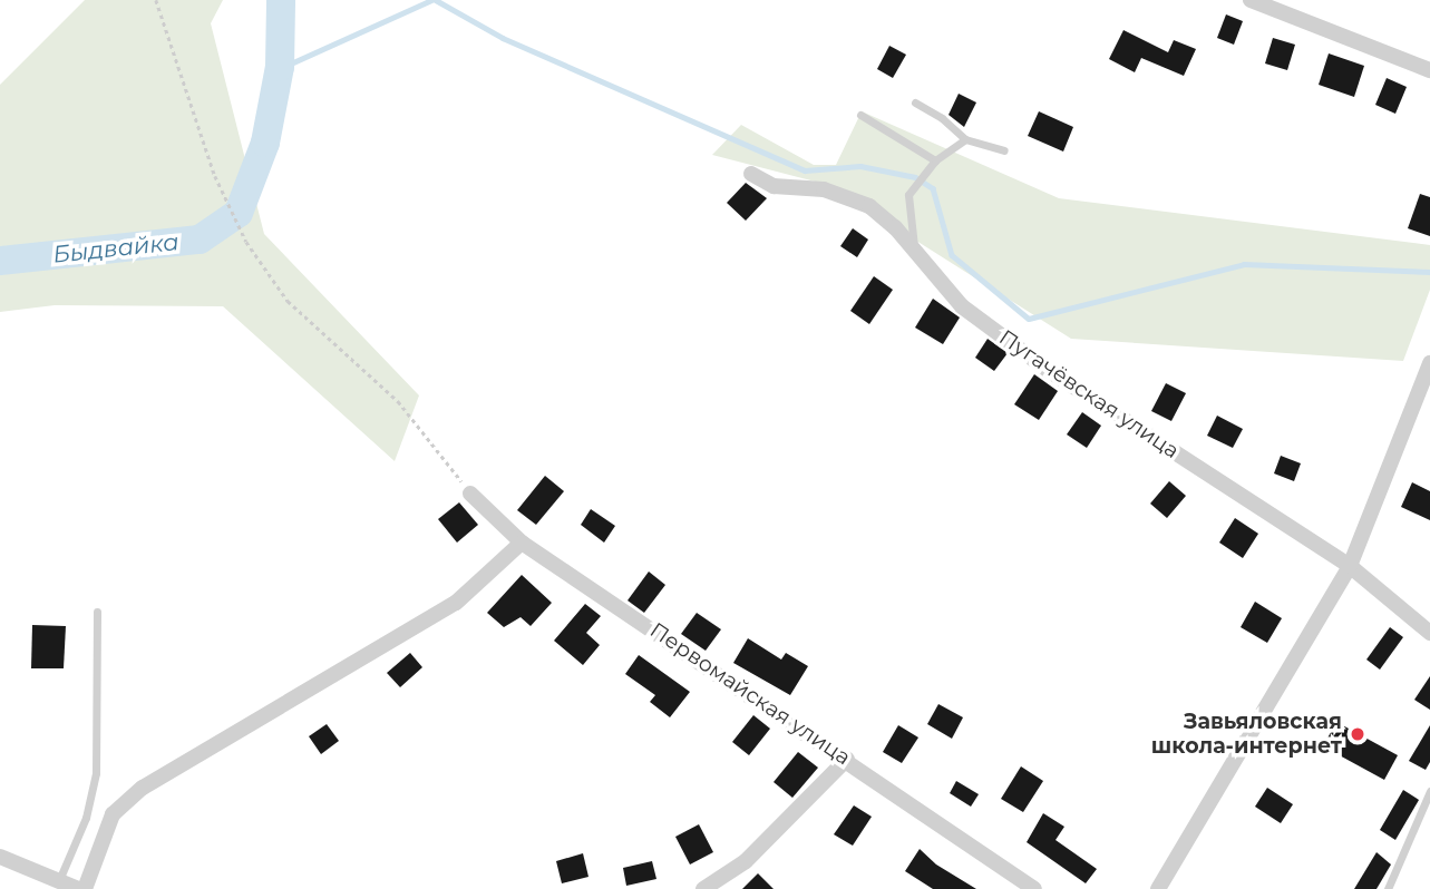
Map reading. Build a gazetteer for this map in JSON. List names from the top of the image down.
{
  "streets": {
    "street": ["Пугачёвская улица", "Первомайская улица"]
  },
  "water": ["Быдвайка"],
  "places": ["Завьяловская школа-интернет"]
}
